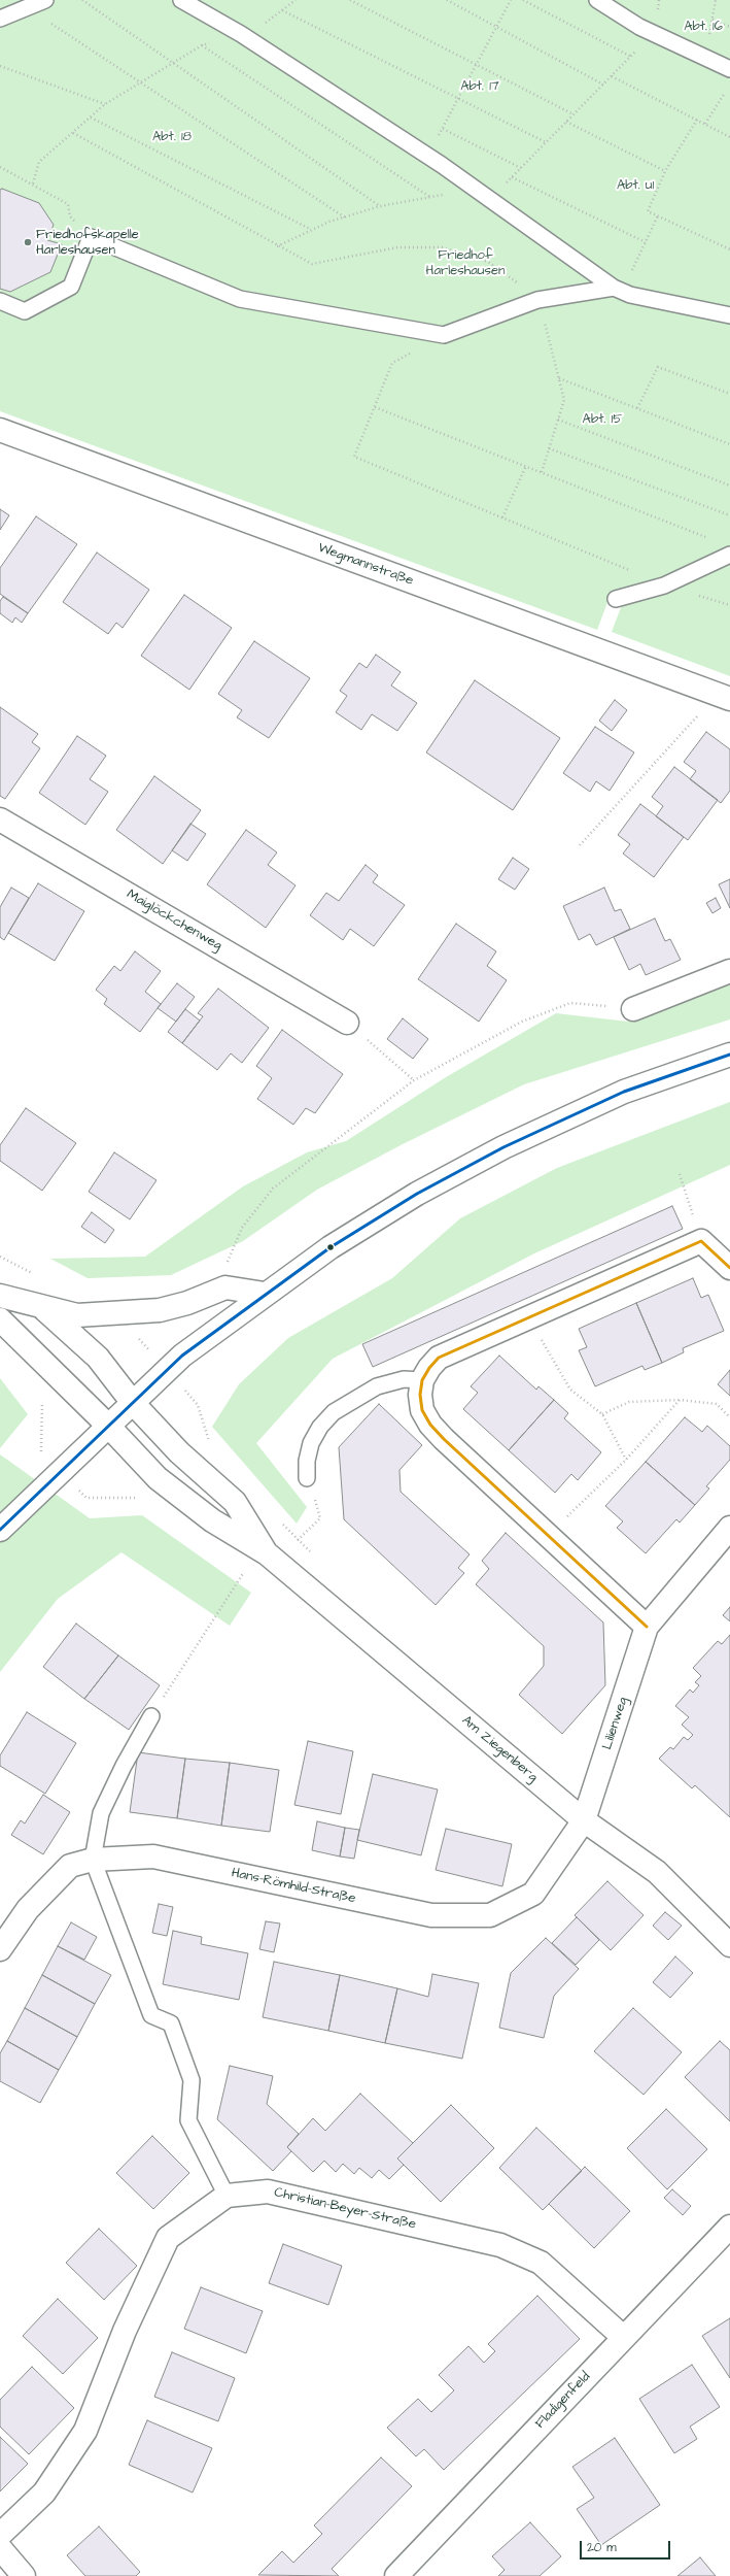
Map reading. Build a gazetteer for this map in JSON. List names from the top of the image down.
{
  "streets": {
    "street": [
      "Wegmannstraße",
      "Maiglöckchenweg",
      "Lilienweg",
      "Am Ziegenberg",
      "Hans-Römhild-Straße",
      "Christian-Beyer-Straße",
      "Fladigenfeld"
    ]
  },
  "crossings": [
    ["Lilienweg", "Am Ziegenberg"],
    ["Lilienweg", "Hans-Römhild-Straße"],
    ["Am Ziegenberg", "Hans-Römhild-Straße"],
    ["Christian-Beyer-Straße", "Fladigenfeld"]
  ],
  "parks": [
    "Abt. 16",
    "Abt. 17",
    "Abt. 18",
    "Abt. u1",
    "Friedhof Harleshausen",
    "Abt. 15"
  ],
  "places": ["Friedhofskapelle Harleshausen"],
  "lines": ["transit line 20"],
  "scale_bar": "20 m"
}
